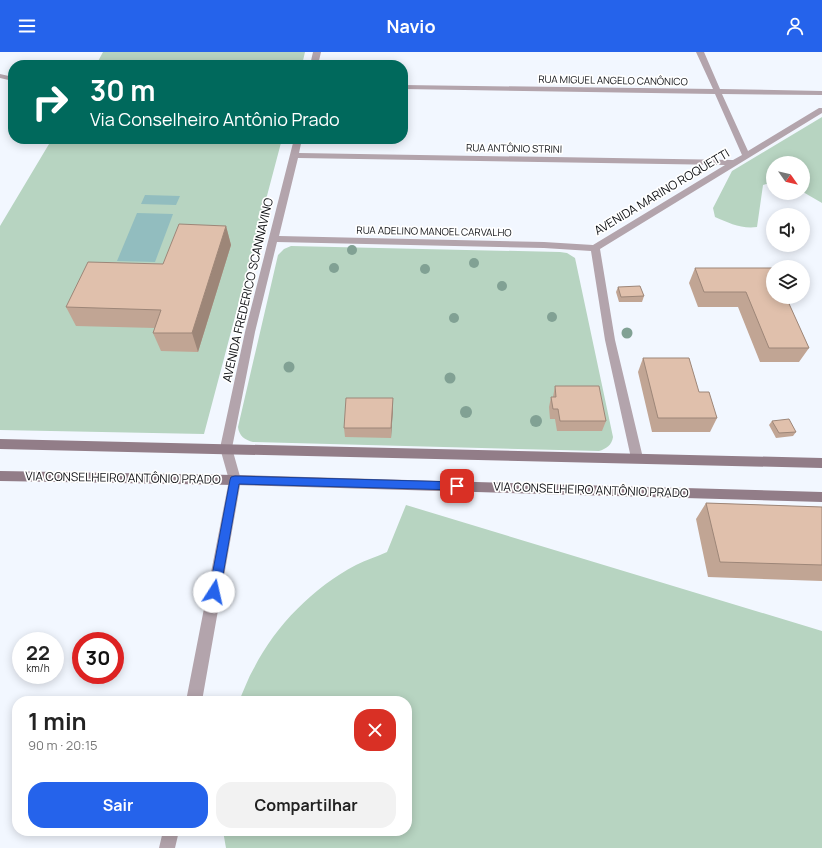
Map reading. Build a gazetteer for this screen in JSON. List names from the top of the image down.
{
  "streets": {
    "main road": ["VIA CONSELHEIRO ANTÔNIO PRADO"],
    "street": [
      "RUA MIGUEL ANGELO CANÔNICO",
      "RUA ANTÔNIO STRINI",
      "AVENIDA MARINO ROQUETTI",
      "RUA ADELINO MANOEL CARVALHO",
      "AVENIDA FREDERICO SCANNAVINO"
    ]
  },
  "crossings": [
    ["RUA ANTÔNIO STRINI", "AVENIDA MARINO ROQUETTI"],
    ["RUA ANTÔNIO STRINI", "AVENIDA FREDERICO SCANNAVINO"],
    ["AVENIDA MARINO ROQUETTI", "RUA ADELINO MANOEL CARVALHO"],
    ["RUA ADELINO MANOEL CARVALHO", "AVENIDA FREDERICO SCANNAVINO"]
  ],
  "north": "bottom right",
  "page": {
    "header": "Navio",
    "turn": ["30 m", "Via Conselheiro Antônio Prado"],
    "speed": "22 km/h",
    "limit": "30",
    "heading": ["1 min", "90 m · 20:15"],
    "buttons": ["Sair", "Compartilhar"]
  }
}
